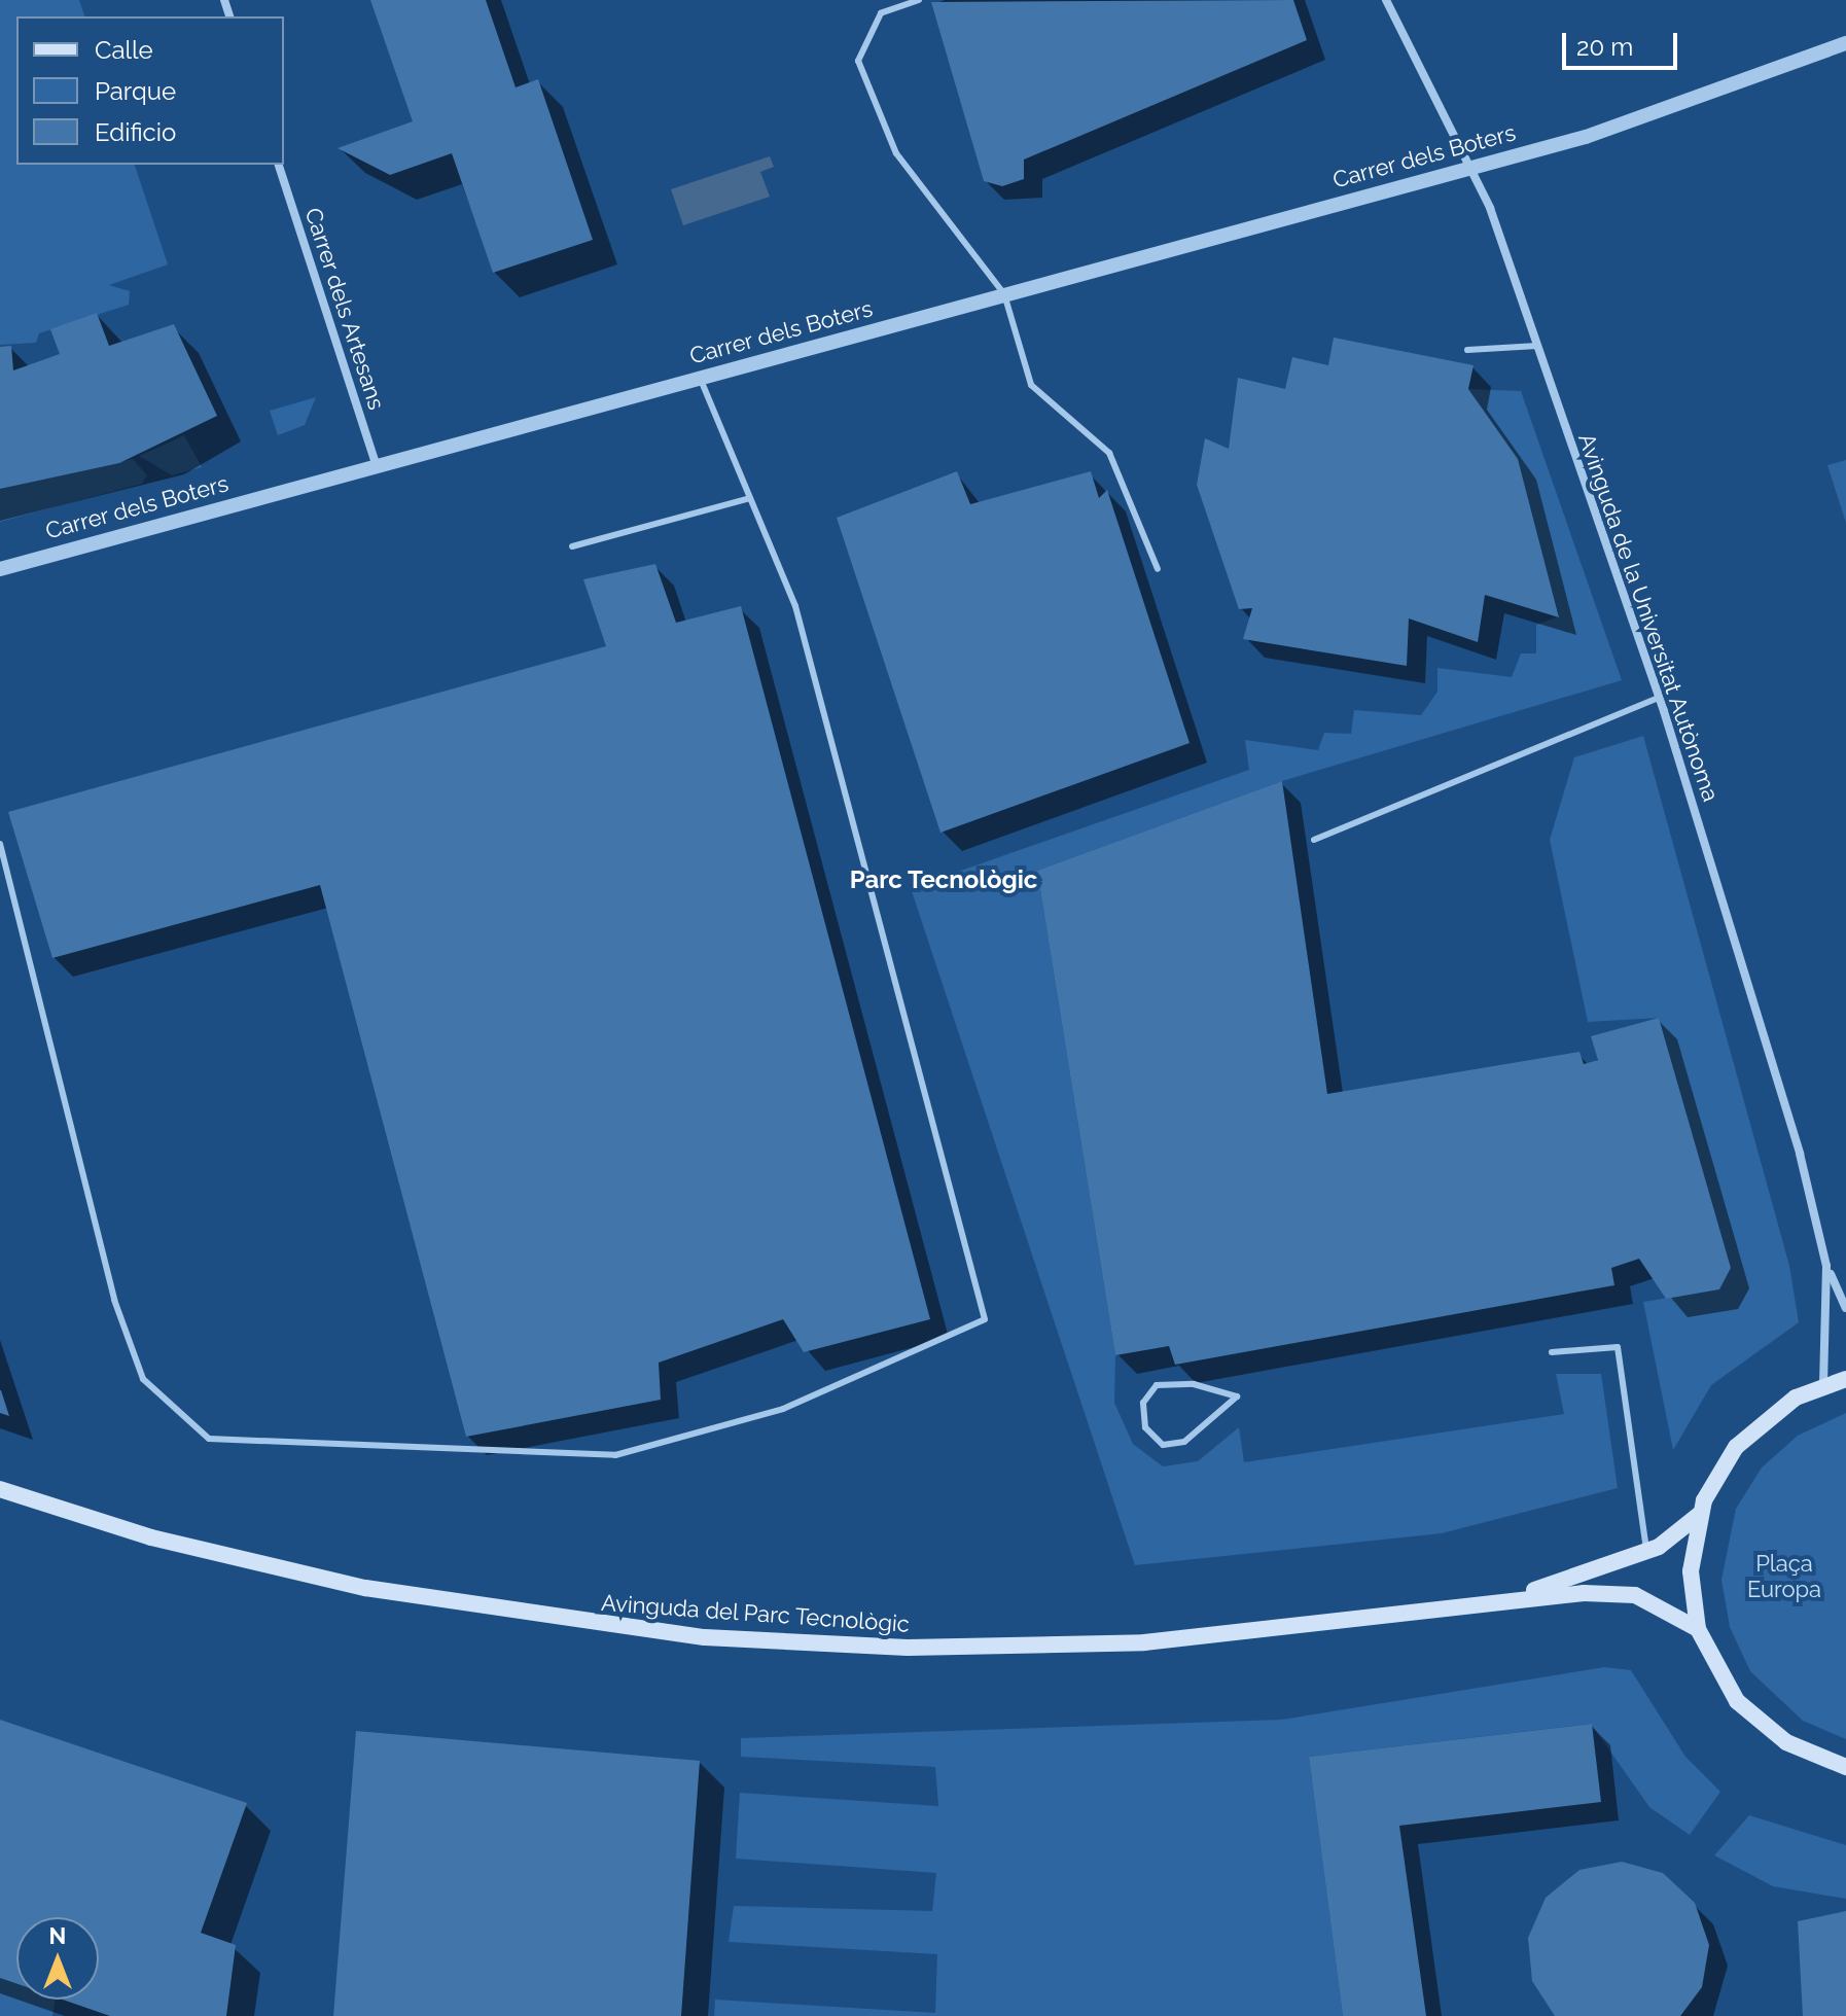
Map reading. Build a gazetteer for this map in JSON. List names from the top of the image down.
{
  "streets": {
    "main road": ["Avinguda del Parc Tecnològic"],
    "street": ["Carrer dels Boters", "Carrer dels Artesans", "Avinguda de la Universitat Autònoma"]
  },
  "crossings": [
    ["Carrer dels Boters", "Carrer dels Artesans"],
    ["Carrer dels Boters", "Avinguda de la Universitat Autònoma"]
  ],
  "districts": ["Parc Tecnològic"],
  "parks": ["Plaça Europa"],
  "legend": ["Calle", "Parque", "Edificio"],
  "scale_bar": "20 m",
  "north": "top"
}
